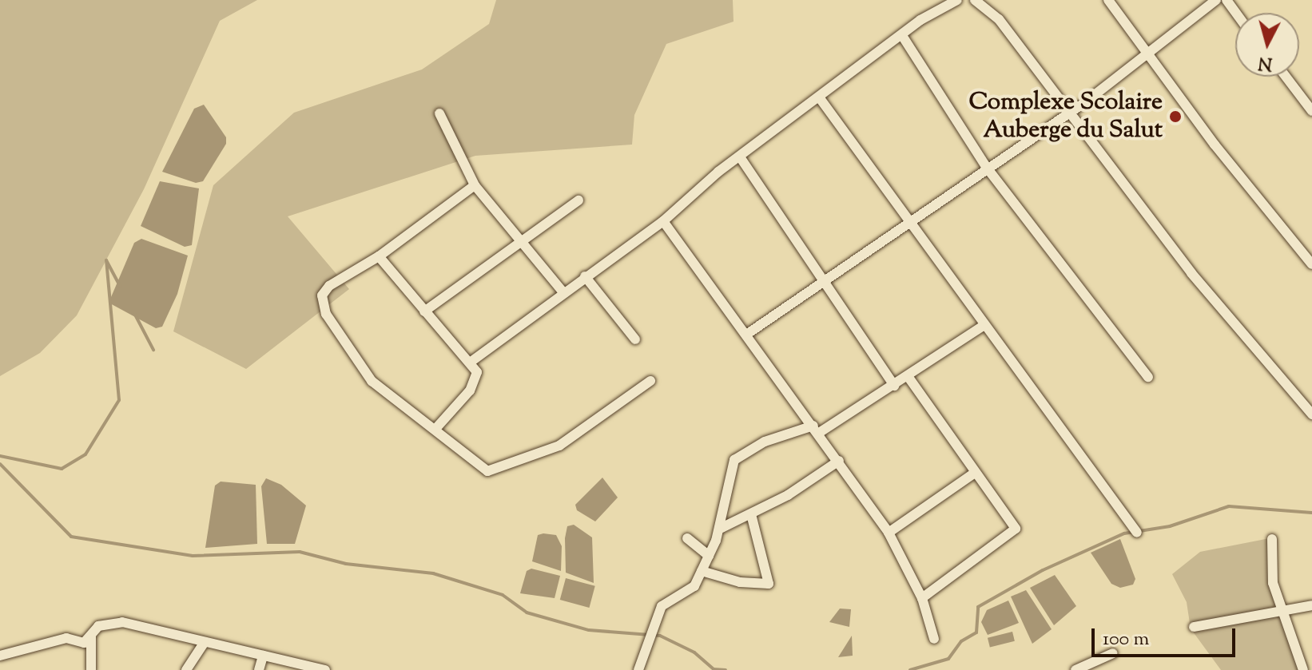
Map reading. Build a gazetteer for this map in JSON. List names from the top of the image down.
{
  "places": ["Complexe Scolaire Auberge du Salut"],
  "scale_bar": "100 m",
  "north": "bottom"
}
